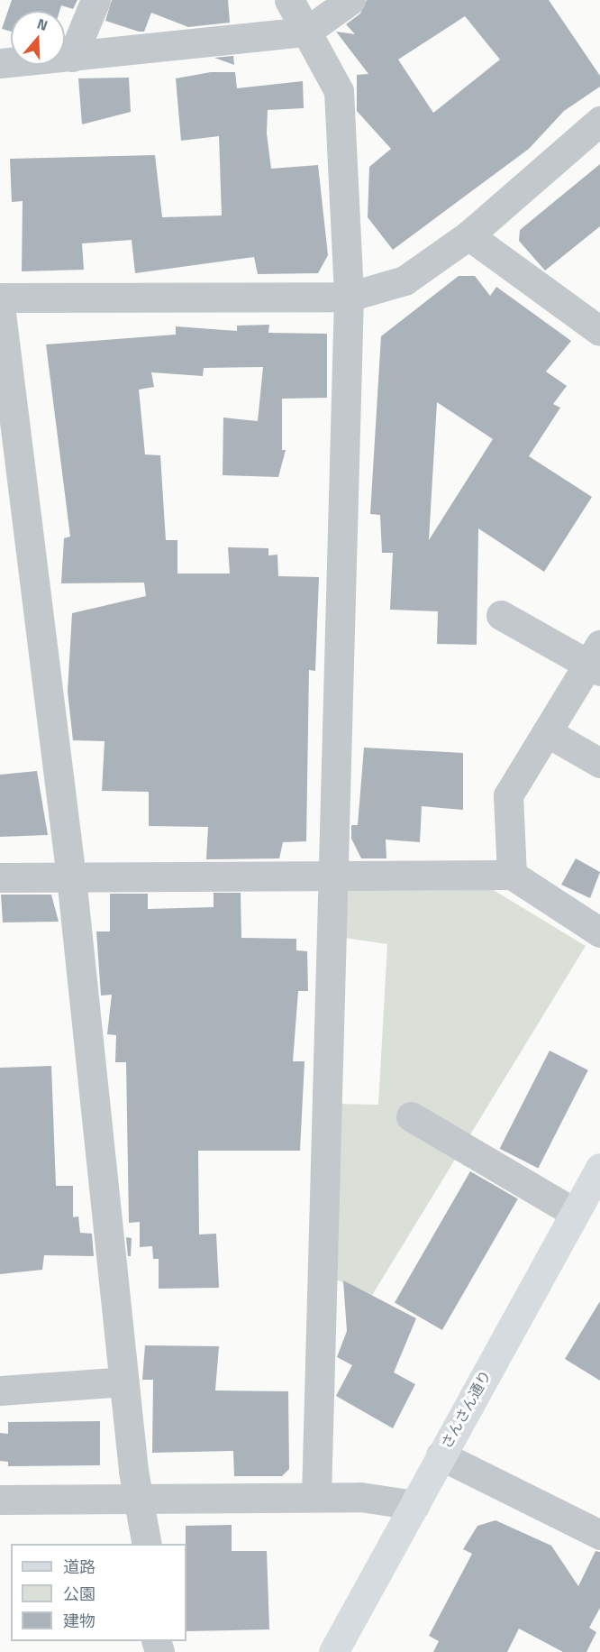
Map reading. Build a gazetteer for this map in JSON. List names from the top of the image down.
{
  "streets": {
    "main road": ["さんさん通り"]
  },
  "legend": ["道路", "公園", "建物"],
  "north": "top"
}
